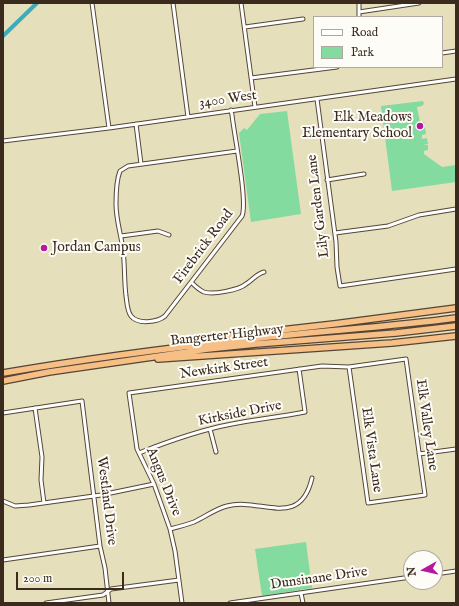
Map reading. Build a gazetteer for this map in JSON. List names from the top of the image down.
{
  "streets": {
    "highway": ["Bangerter Highway"],
    "street": [
      "3400 West",
      "Lily Garden Lane",
      "Firebrick Road",
      "Newkirk Street",
      "Kirkside Drive",
      "Elk Valley Lane",
      "Elk Vista Lane",
      "Angus Drive",
      "Westland Drive",
      "Dunsinane Drive"
    ]
  },
  "crossings": [
    ["3400 West", "Lily Garden Lane"],
    ["3400 West", "Firebrick Road"],
    ["Newkirk Street", "Kirkside Drive"],
    ["Newkirk Street", "Elk Valley Lane"],
    ["Newkirk Street", "Elk Vista Lane"],
    ["Newkirk Street", "Angus Drive"],
    ["Kirkside Drive", "Angus Drive"],
    ["Elk Valley Lane", "Elk Vista Lane"]
  ],
  "places": ["Elk Meadows Elementary School", "Jordan Campus"],
  "legend": ["Road", "Park"],
  "scale_bar": "200 m",
  "north": "left"
}
